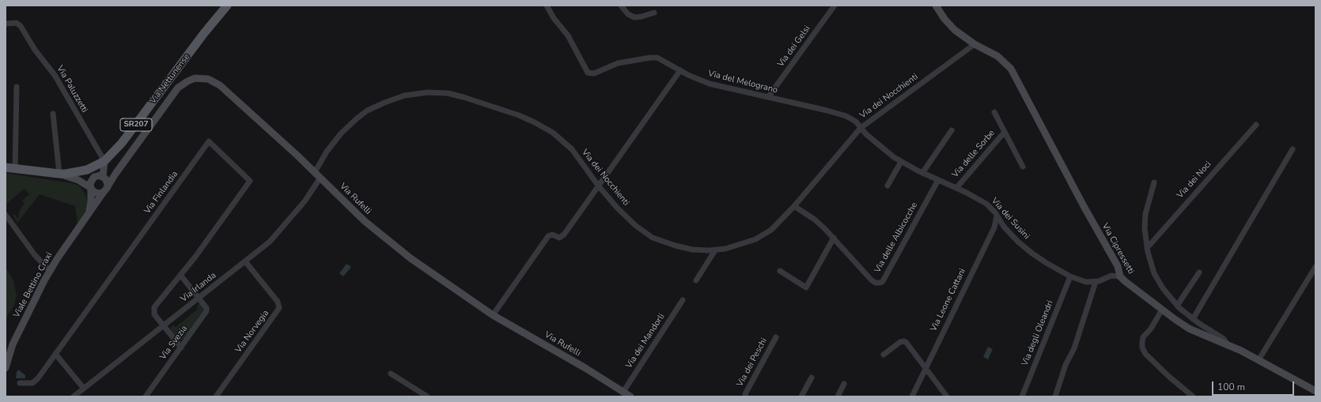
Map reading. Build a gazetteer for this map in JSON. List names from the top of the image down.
{
  "streets": {
    "main road": ["Via Nettunense", "SR207"],
    "street": [
      "Via dei Gelsi",
      "Via del Melograno",
      "Via Paluzzetti",
      "Via dei Nocchienti",
      "Via delle Sorbe",
      "Via dei Noci",
      "Via Finlandia",
      "Via Rufelli",
      "Via dei Susini",
      "Via delle Albicocche",
      "Via Cipressetti",
      "Viale Bettino Craxi",
      "Via Irlanda",
      "Via Leone Cattani",
      "Via Norvegia",
      "Via degli Oleandri",
      "Via dei Mandorli",
      "Via Svezia",
      "Via dei Peschi"
    ]
  },
  "crossings": [
    ["Via dei Gelsi", "Via del Melograno"],
    ["Via Nettunense", "Via Paluzzetti"],
    ["Via del Melograno", "Via dei Nocchienti"],
    ["Via del Melograno", "Via dei Susini"],
    ["Via dei Nocchienti", "Via Rufelli"],
    ["Via dei Nocchienti", "Via dei Susini"],
    ["Via dei Nocchienti", "Via delle Albicocche"],
    ["Via dei Nocchienti", "Via Cipressetti"],
    ["Via delle Sorbe", "Via dei Susini"],
    ["Via Finlandia", "Via Irlanda"],
    ["Via Finlandia", "Via Svezia"],
    ["Via Rufelli", "Viale Bettino Craxi"],
    ["Via Rufelli", "Via Irlanda"],
    ["Via Rufelli", "Via dei Mandorli"],
    ["Via dei Susini", "Via delle Albicocche"],
    ["Via dei Susini", "Via Cipressetti"],
    ["Via dei Susini", "Via Leone Cattani"],
    ["Via dei Susini", "Via degli Oleandri"],
    ["Via Irlanda", "Via Norvegia"],
    ["Via Irlanda", "Via Svezia"]
  ],
  "scale_bar": "100 m"
}
